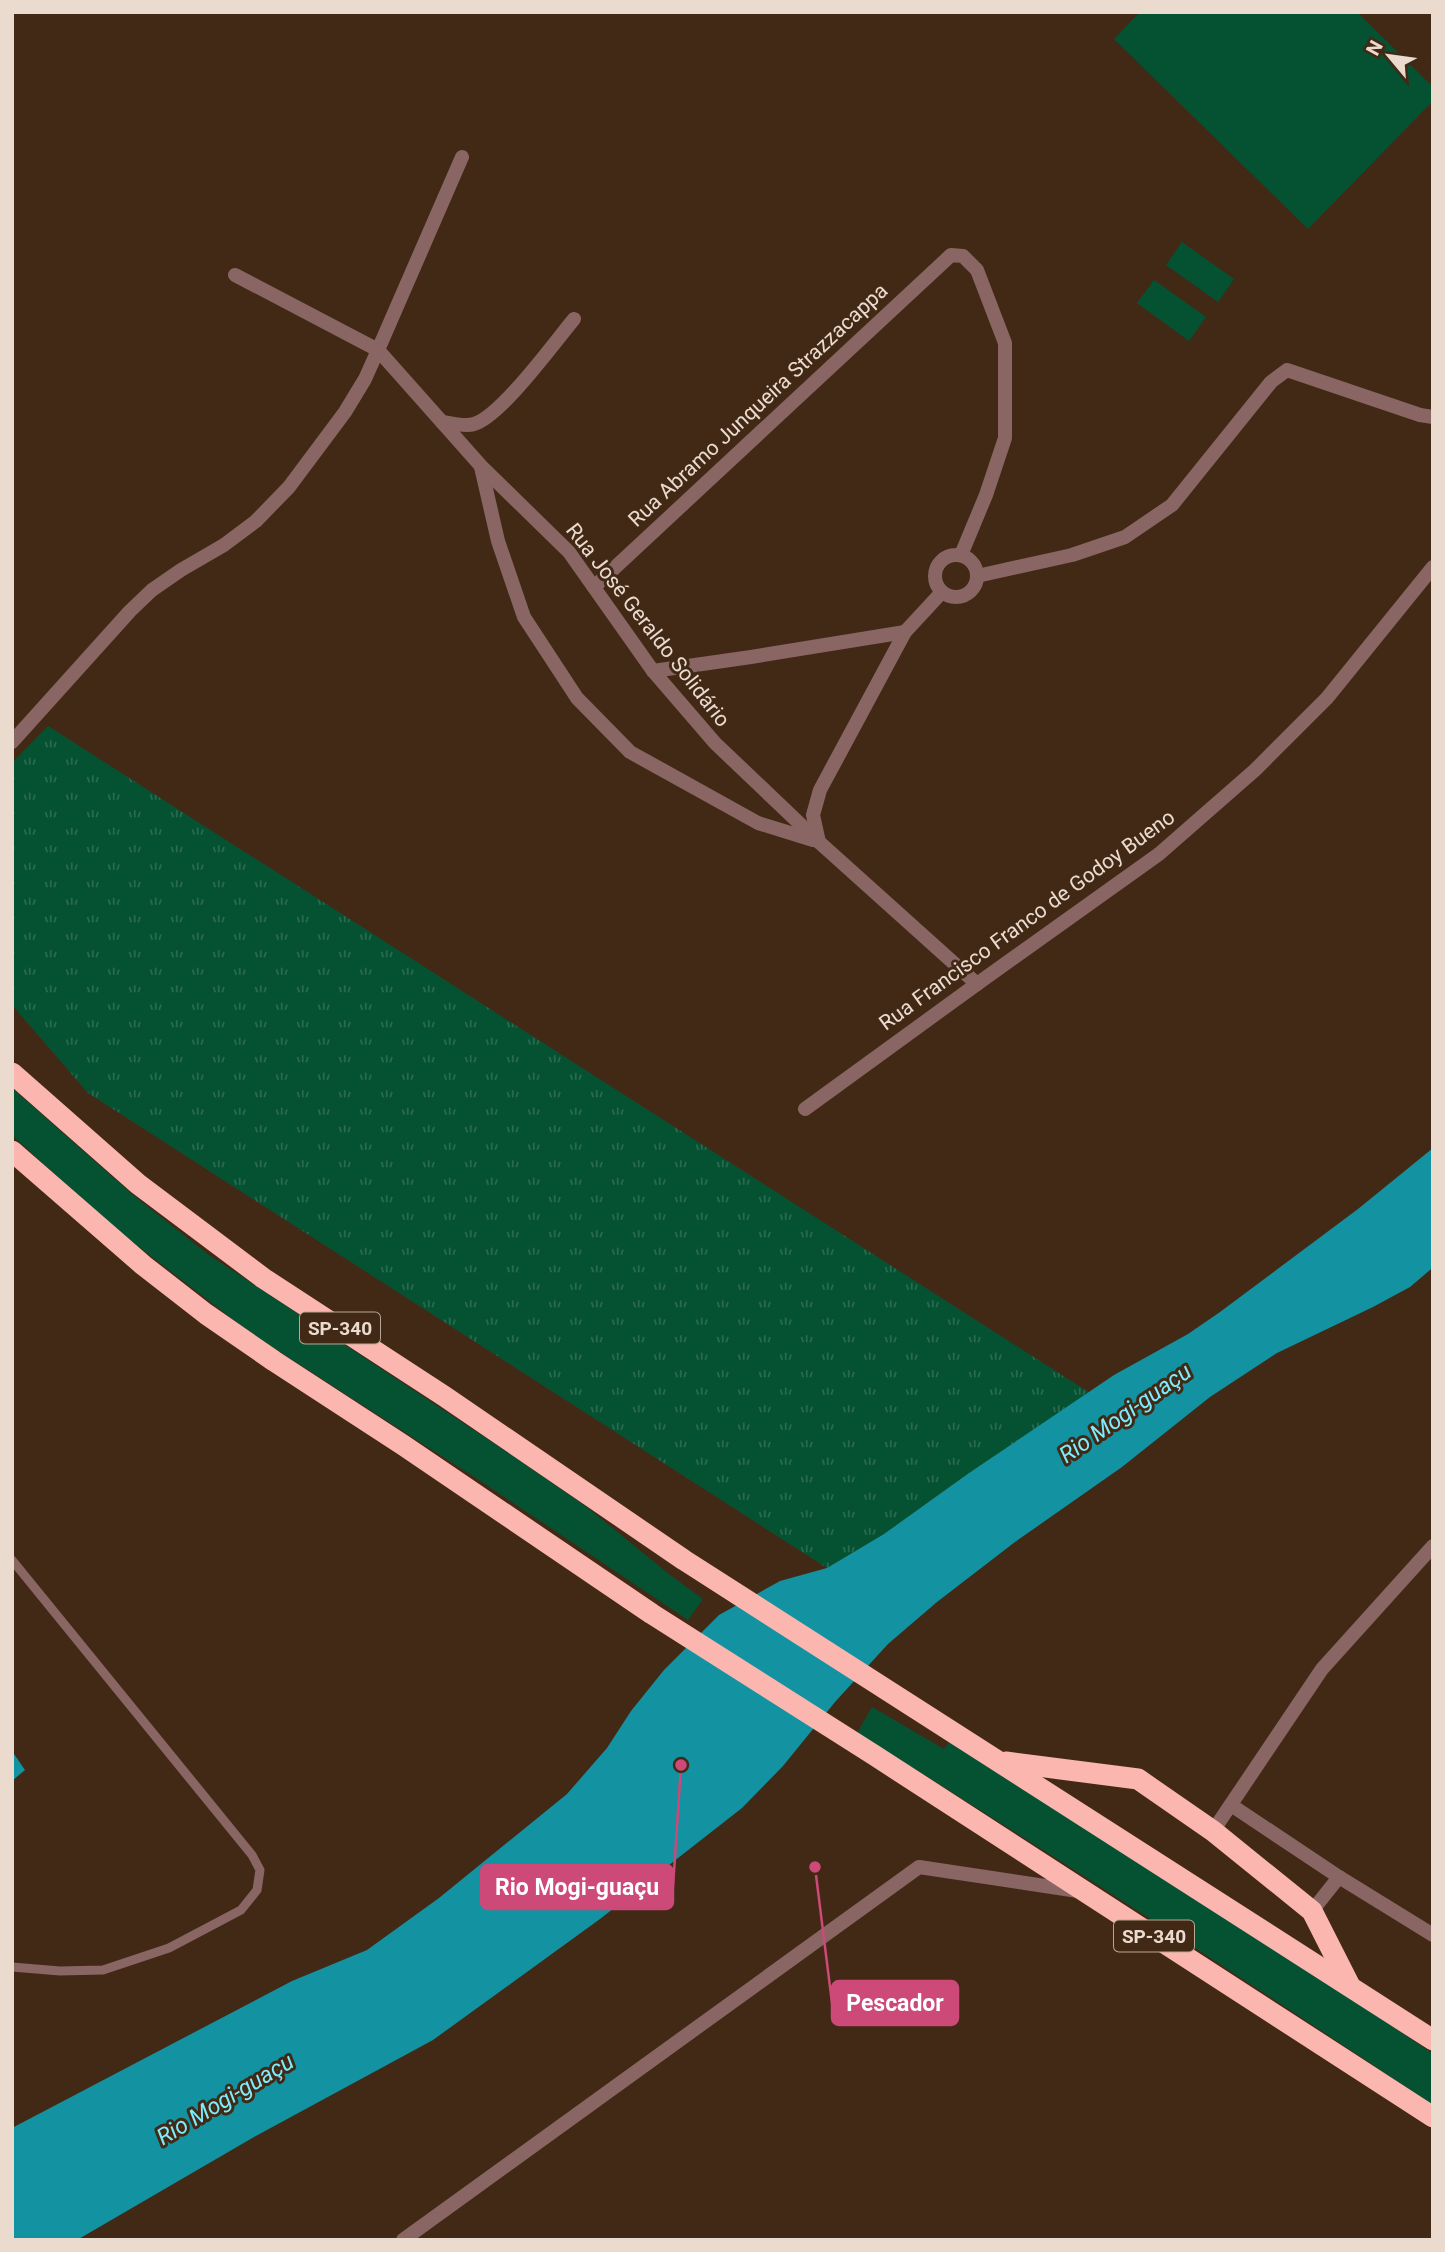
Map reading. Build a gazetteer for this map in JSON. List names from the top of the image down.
{
  "streets": {
    "highway": ["SP-340"],
    "street": ["Rua Abramo Junqueira Strazzacappa", "Rua José Geraldo Solidário", "Rua Francisco Franco de Godoy Bueno"]
  },
  "crossings": [
    ["Rua Abramo Junqueira Strazzacappa", "Rua José Geraldo Solidário"]
  ],
  "water": ["Rio Mogi-guaçu"],
  "places": ["Rio Mogi-guaçu", "Pescador"],
  "north": "top left"
}
